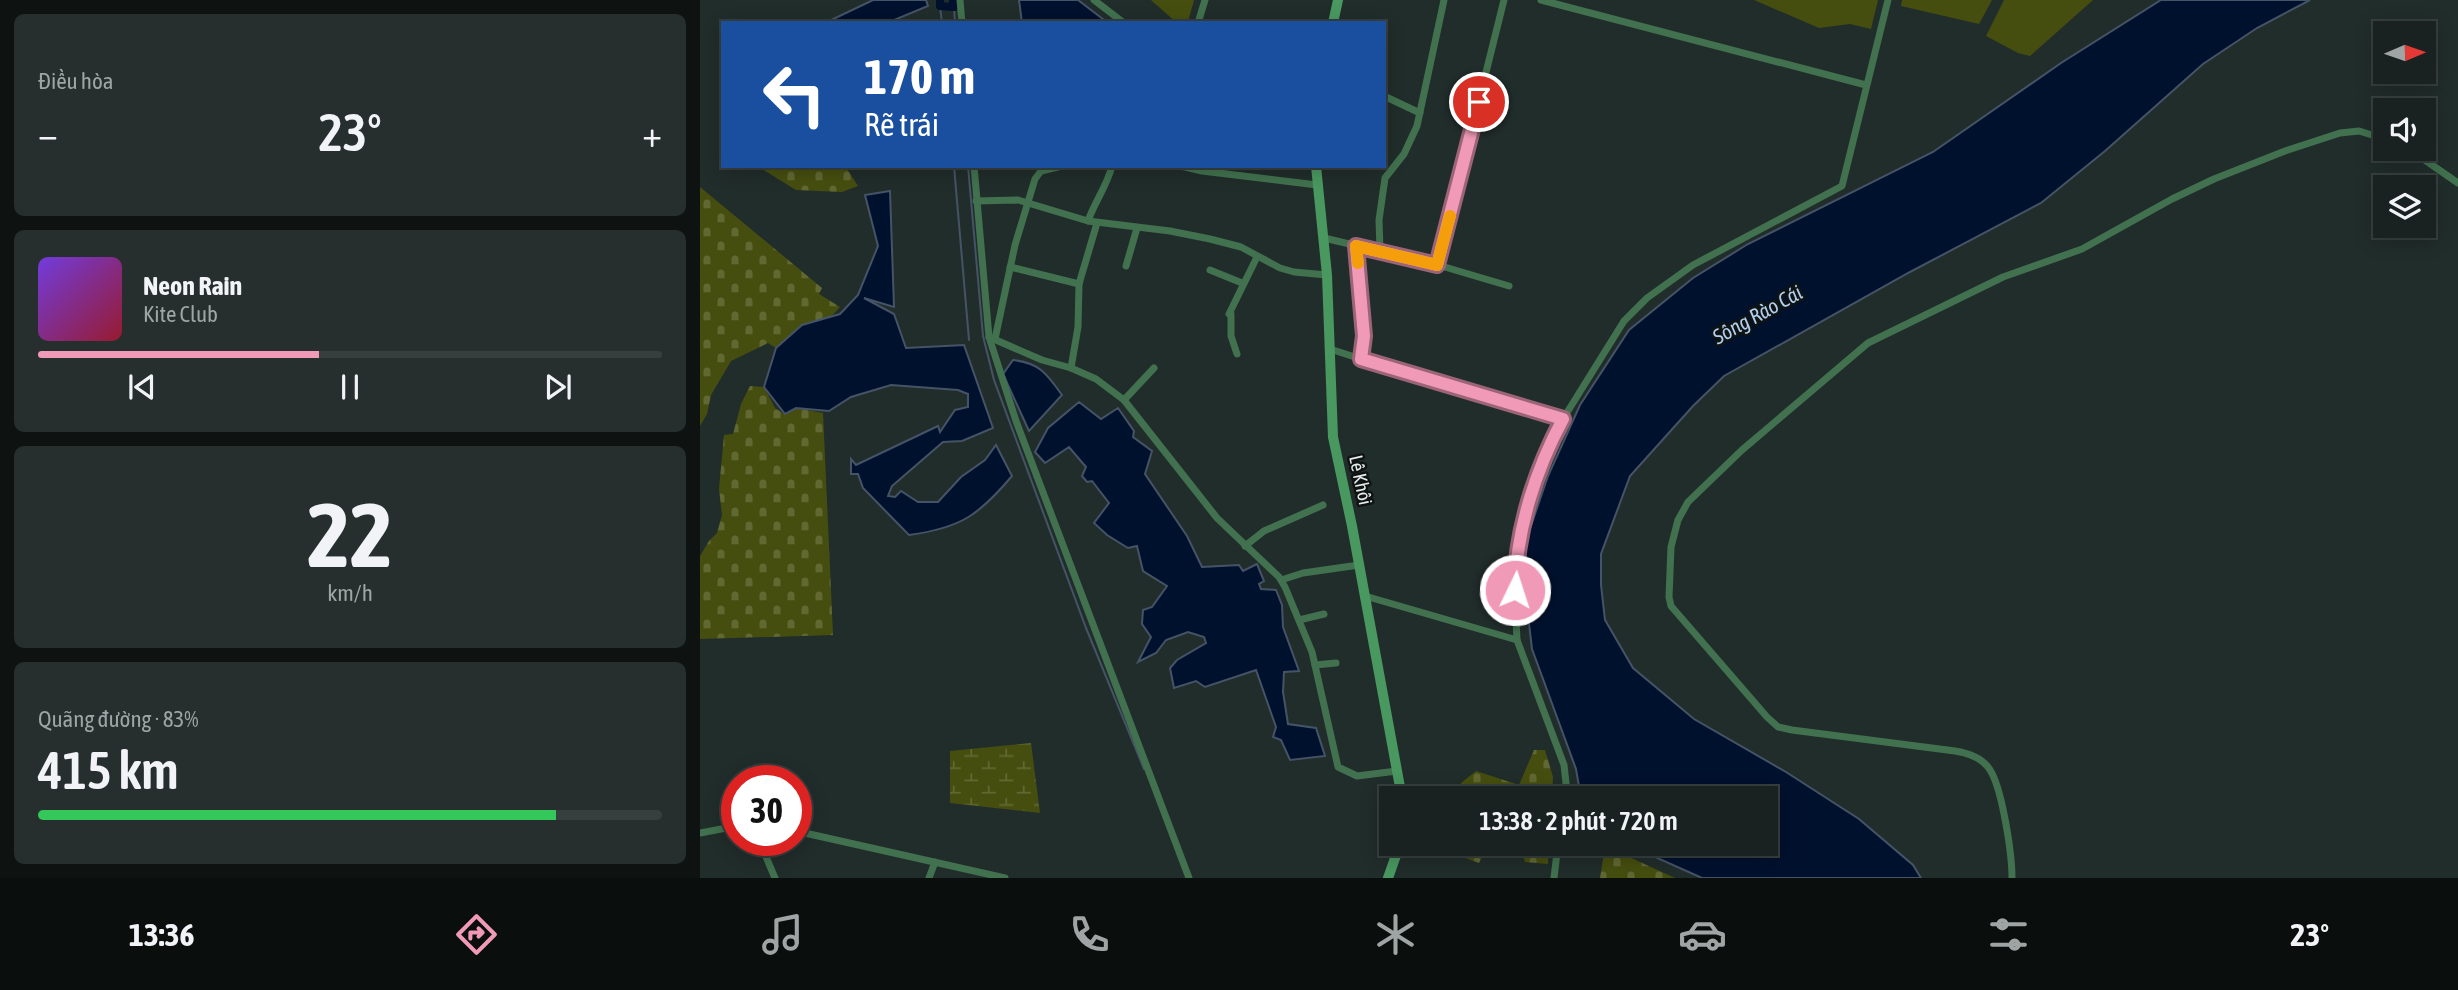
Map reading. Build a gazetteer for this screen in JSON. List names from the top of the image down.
{
  "streets": {
    "street": ["Lê Khôi"]
  },
  "water": ["Sông Rào Cái"],
  "north": "right",
  "page": {
    "tile": [
      "Điều hòa",
      ["22", "km/h"],
      ["Quãng đường · 83%", "415 km"]
    ],
    "turn": ["170 m", "Rẽ trái"],
    "heat": ["−", "23°", "+"],
    "song": ["Neon Rain", "Kite Club"],
    "limit": "30",
    "trip": "13:38 · 2 phút · 720 m",
    "tabs": ["13:36", "23°"]
  }
}
